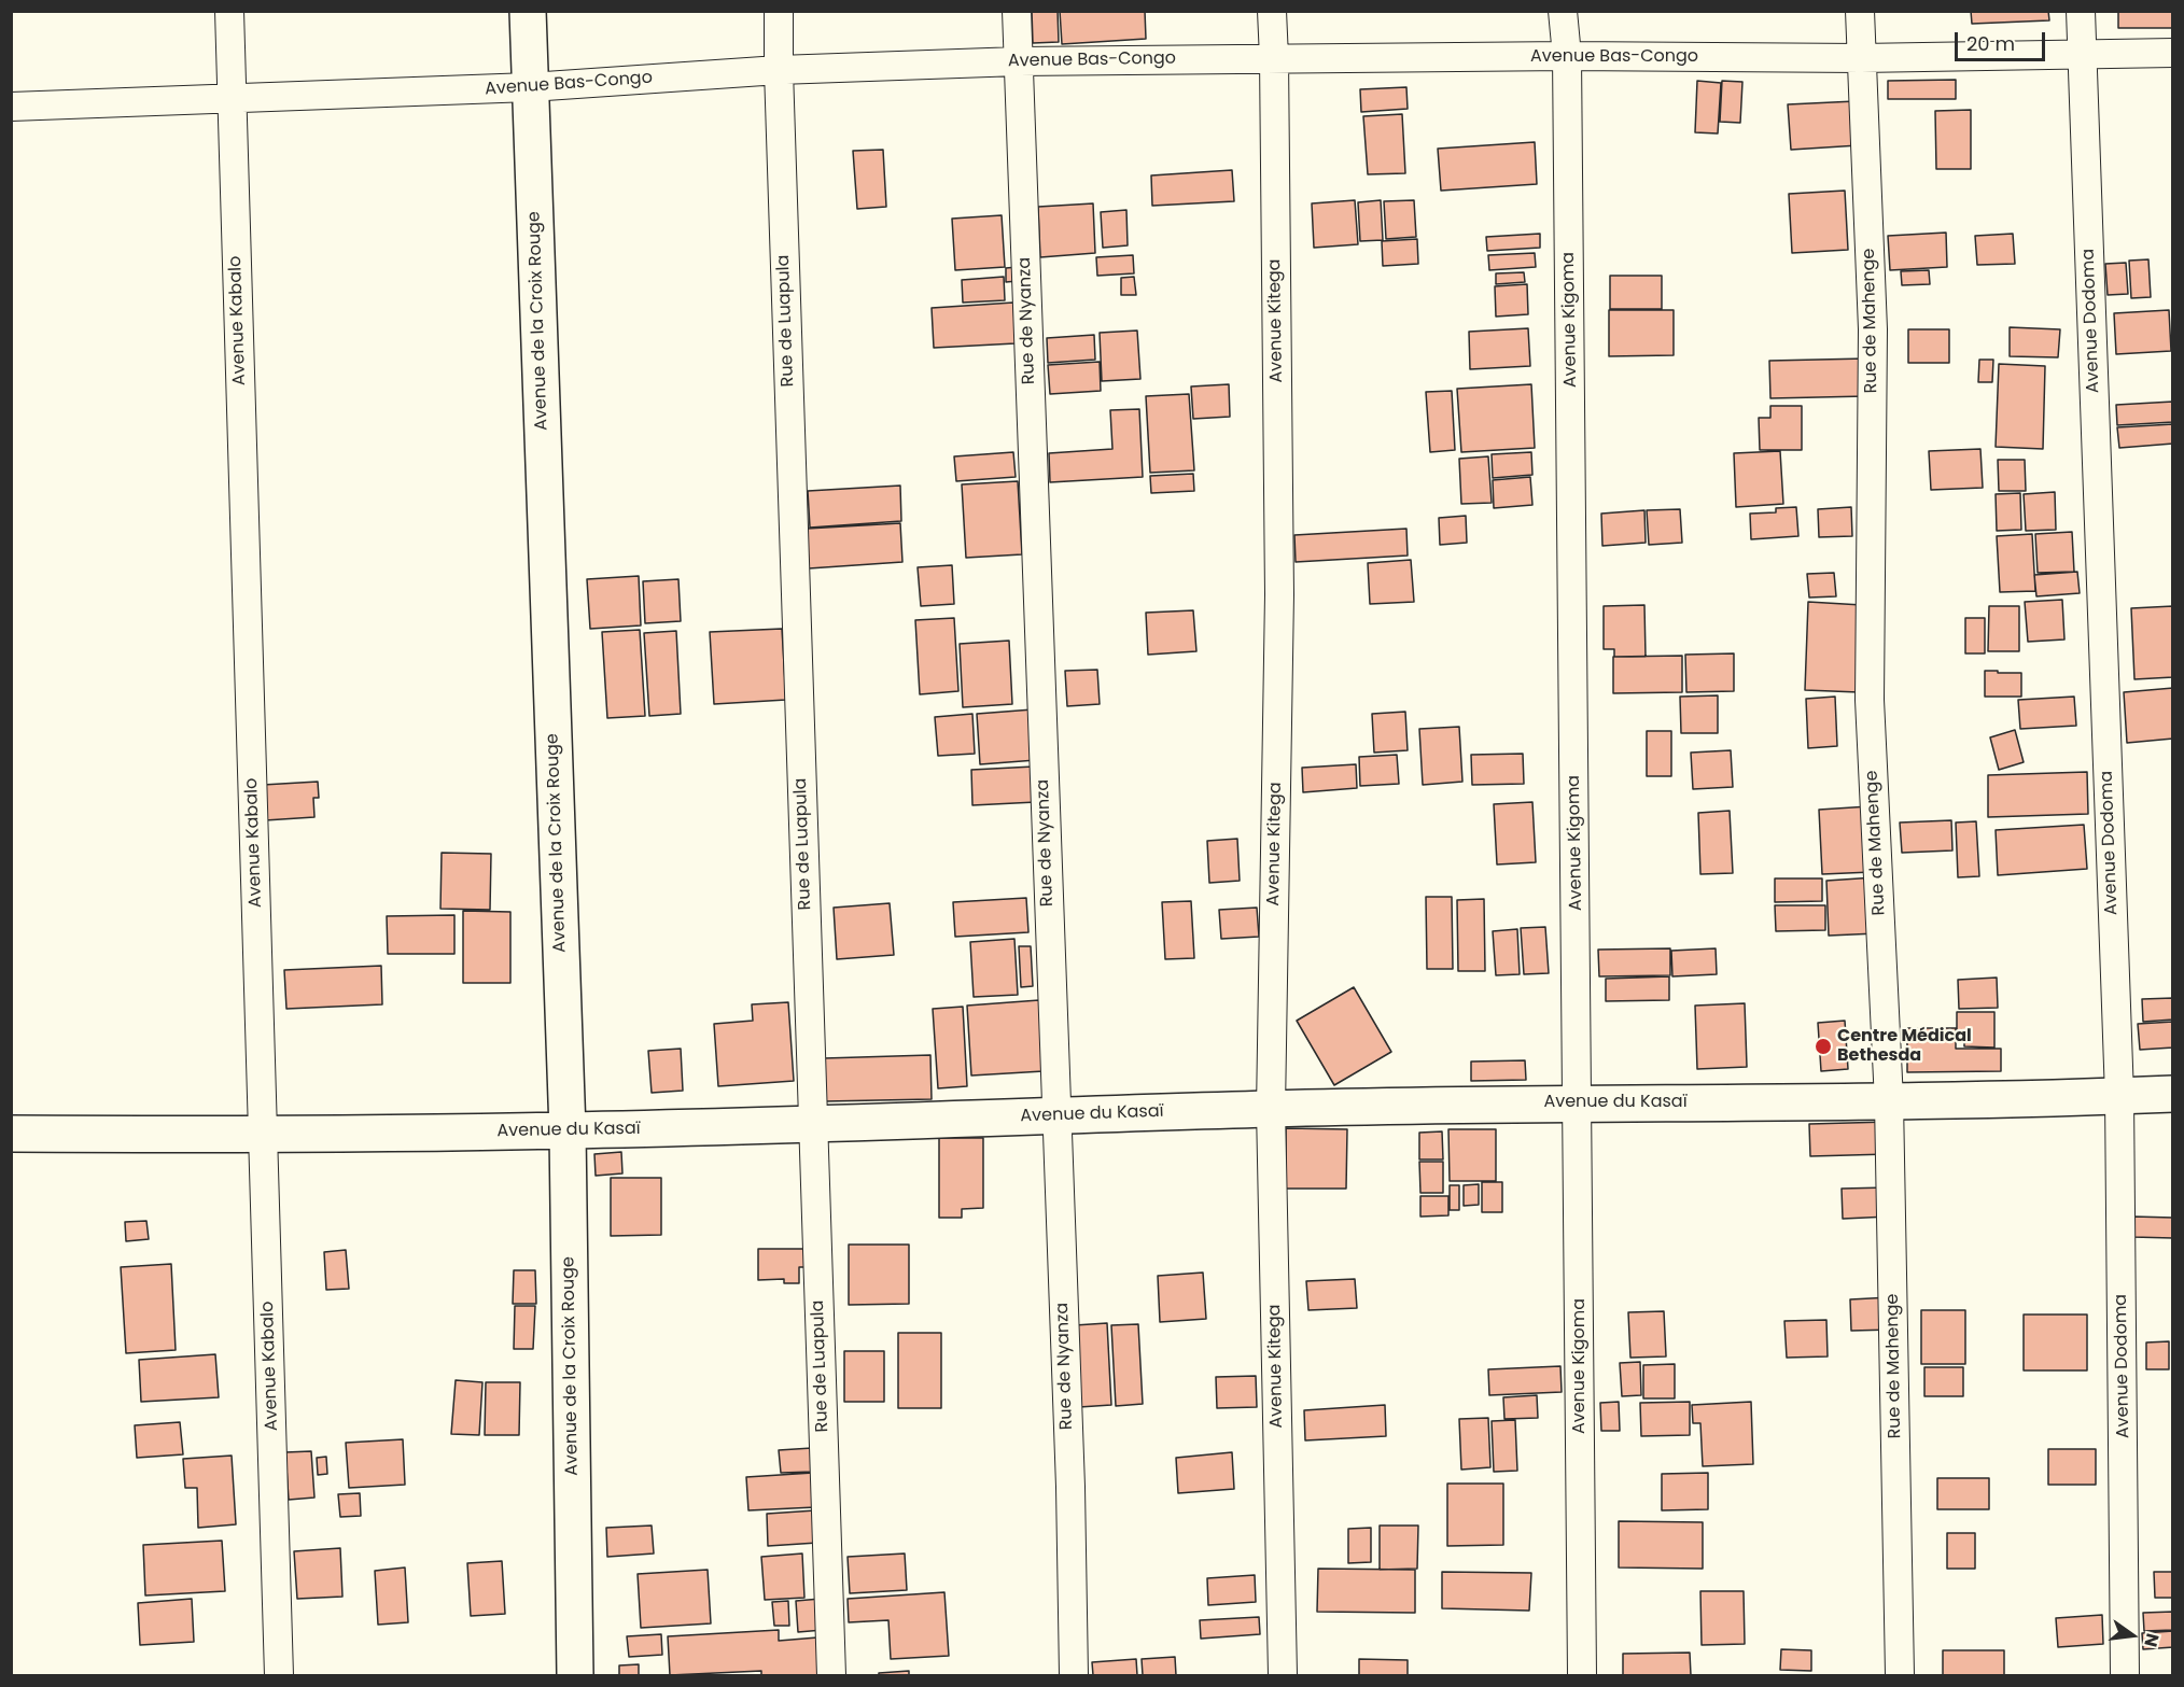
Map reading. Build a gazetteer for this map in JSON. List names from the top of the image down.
{
  "streets": {
    "street": [
      "Avenue Bas-Congo",
      "Avenue Kigoma",
      "Avenue Kabalo",
      "Avenue de la Croix Rouge",
      "Rue de Luapula",
      "Rue de Nyanza",
      "Avenue Kitega",
      "Rue de Mahenge",
      "Avenue Dodoma",
      "Avenue du Kasaï"
    ]
  },
  "crossings": [
    ["Avenue Bas-Congo", "Avenue Kigoma"],
    ["Avenue Bas-Congo", "Avenue Kabalo"],
    ["Avenue Bas-Congo", "Avenue de la Croix Rouge"],
    ["Avenue Bas-Congo", "Rue de Luapula"],
    ["Avenue Bas-Congo", "Rue de Nyanza"],
    ["Avenue Bas-Congo", "Avenue Kitega"],
    ["Avenue Bas-Congo", "Rue de Mahenge"],
    ["Avenue Bas-Congo", "Avenue Dodoma"],
    ["Avenue Kigoma", "Avenue du Kasaï"],
    ["Avenue Kabalo", "Avenue du Kasaï"],
    ["Avenue de la Croix Rouge", "Avenue du Kasaï"],
    ["Rue de Luapula", "Avenue du Kasaï"],
    ["Rue de Nyanza", "Avenue du Kasaï"],
    ["Avenue Kitega", "Avenue du Kasaï"],
    ["Rue de Mahenge", "Avenue du Kasaï"],
    ["Avenue Dodoma", "Avenue du Kasaï"]
  ],
  "places": ["Centre Médical Bethesda"],
  "scale_bar": "20 m",
  "north": "right"
}
